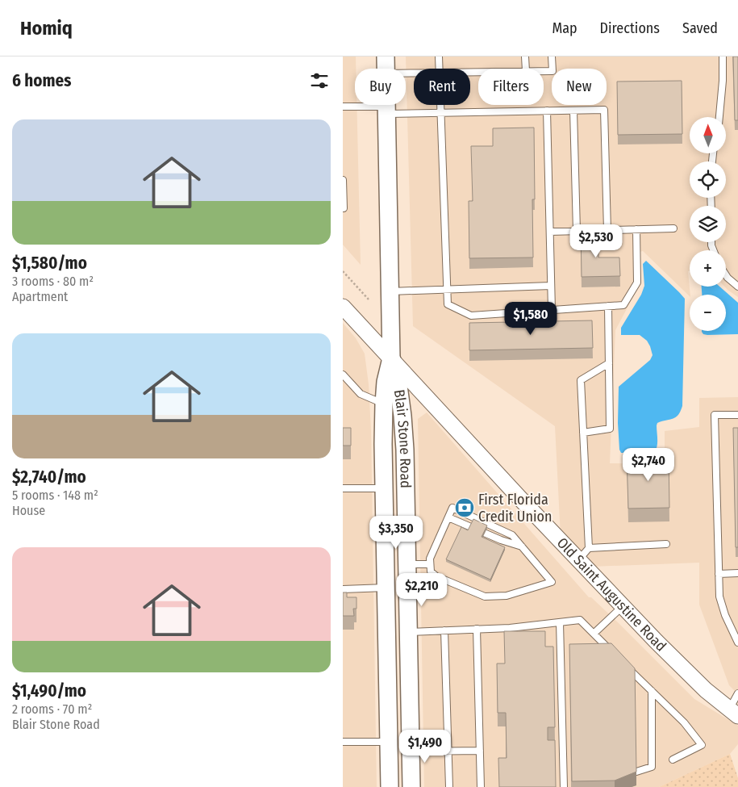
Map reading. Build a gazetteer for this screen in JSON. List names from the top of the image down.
{
  "streets": {
    "main road": ["Blair Stone Road"],
    "street": ["Old Saint Augustine Road"]
  },
  "crossings": [
    ["Blair Stone Road", "Old Saint Augustine Road"]
  ],
  "places": {
    "bank": ["First Florida Credit Union"]
  },
  "north": "top",
  "page": {
    "header": "Homiq",
    "nav": ["Map", "Directions", "Saved"],
    "heading": "6 homes",
    "chip": [
      "Buy",
      "Rent",
      "Filters",
      "New"
    ],
    "list": [
      {
        "name": "$1,580/mo",
        "note": "3 rooms · 80 m² · Apartment"
      },
      {
        "name": "$2,740/mo",
        "note": "5 rooms · 148 m² · House"
      },
      {
        "name": "$1,490/mo",
        "note": "2 rooms · 70 m² · Blair Stone Road"
      }
    ],
    "map_buttons": ["+", "−"],
    "price": [
      "$2,530",
      "$1,580",
      "$2,740",
      "$3,350",
      "$2,210",
      "$1,490"
    ]
  }
}
